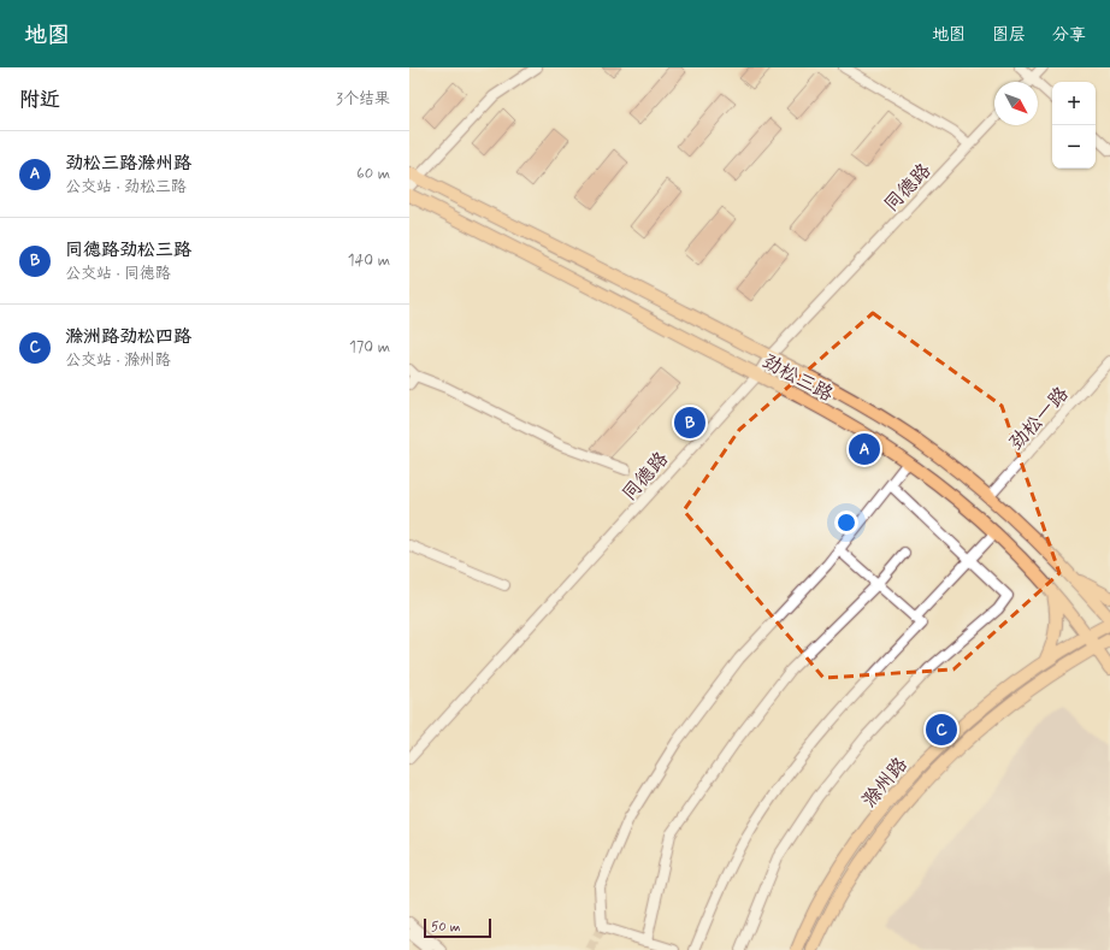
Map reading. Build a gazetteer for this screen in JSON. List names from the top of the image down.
{
  "streets": {
    "main road": ["劲松三路", "滁州路"],
    "street": ["同德路", "劲松一路"]
  },
  "crossings": [
    ["同德路", "劲松三路"],
    ["劲松三路", "劲松一路"],
    ["劲松三路", "滁州路"]
  ],
  "scale_bar": "50 m",
  "north": "bottom right",
  "page": {
    "header": "地图",
    "nav": ["地图", "图层", "分享"],
    "heading": ["附近", "3个结果"],
    "map_buttons": ["+", "−"],
    "list": [
      {
        "mark": "A",
        "name": "劲松三路滁州路",
        "note": "公交站 · 劲松三路",
        "value": "60 m"
      },
      {
        "mark": "B",
        "name": "同德路劲松三路",
        "note": "公交站 · 同德路",
        "value": "140 m"
      },
      {
        "mark": "C",
        "name": "滁洲路劲松四路",
        "note": "公交站 · 滁州路",
        "value": "170 m"
      }
    ],
    "pins": ["B", "A", "C"],
    "scale": "50 m"
  }
}
